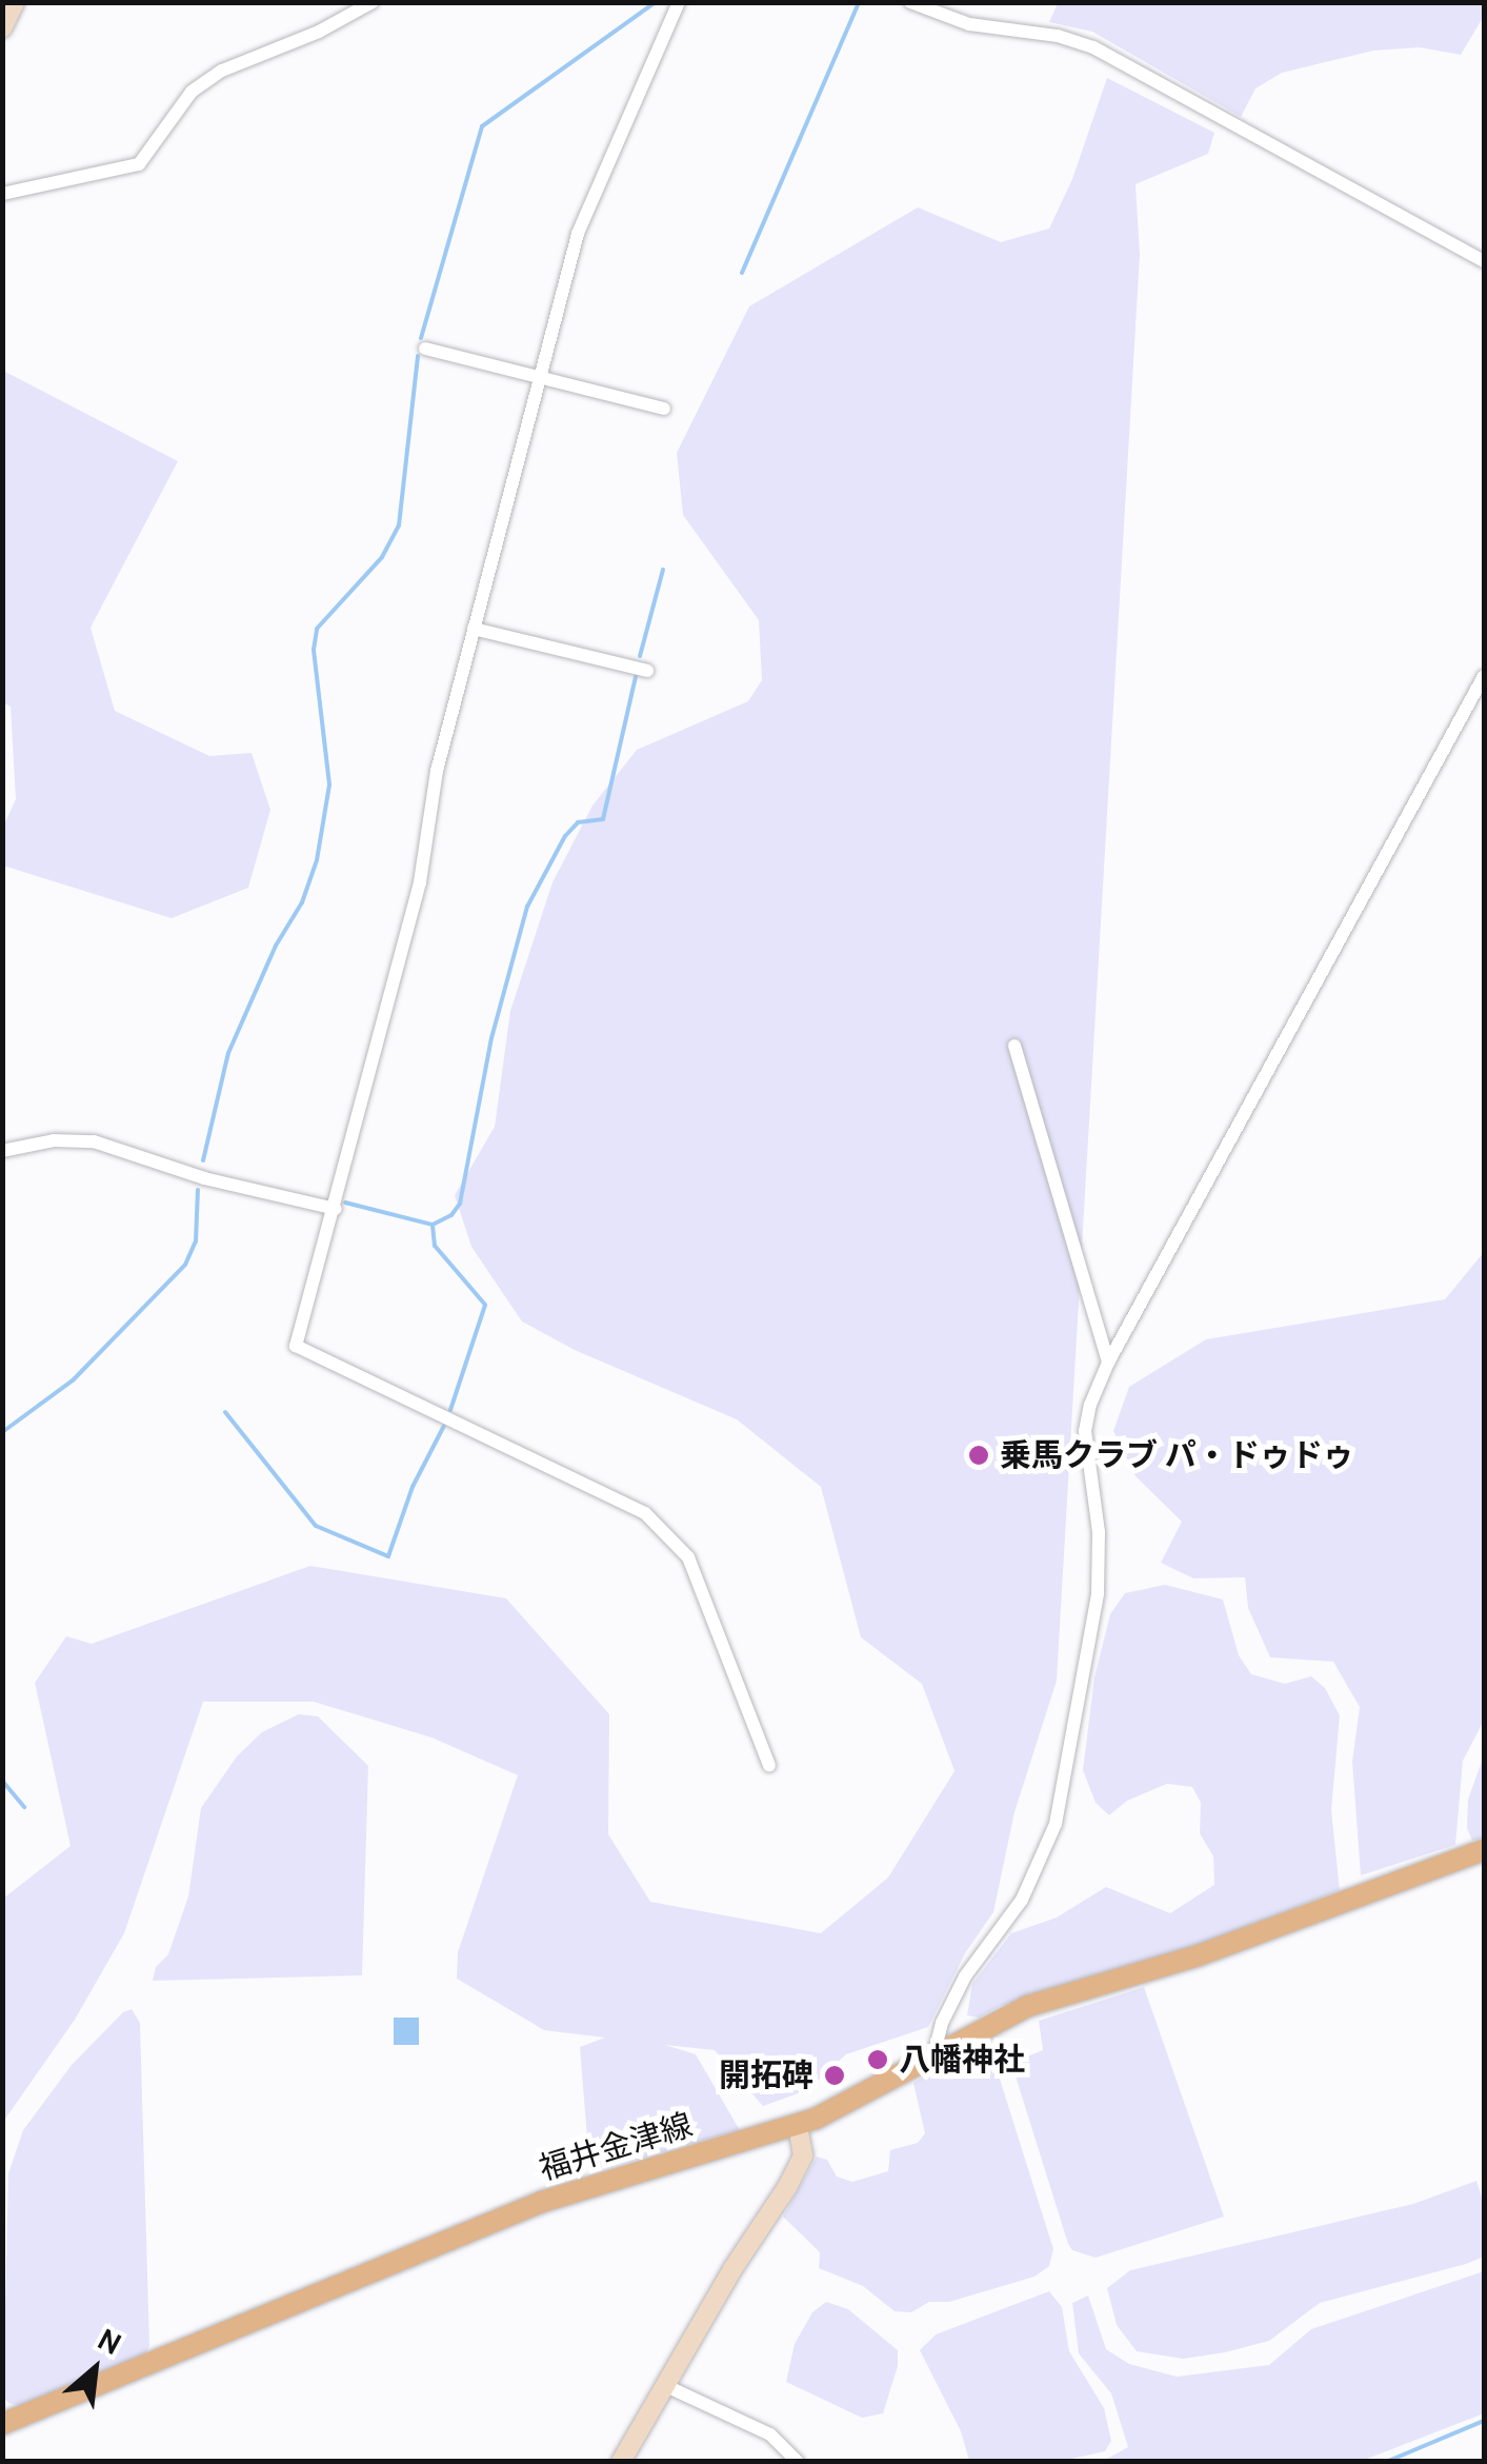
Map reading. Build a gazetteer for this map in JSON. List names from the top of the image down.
{
  "streets": {
    "main road": ["福井金津線"]
  },
  "places": ["乗馬クラブ パ・ドゥドゥ", "八幡神社", "開拓碑"],
  "north": "top right"
}
